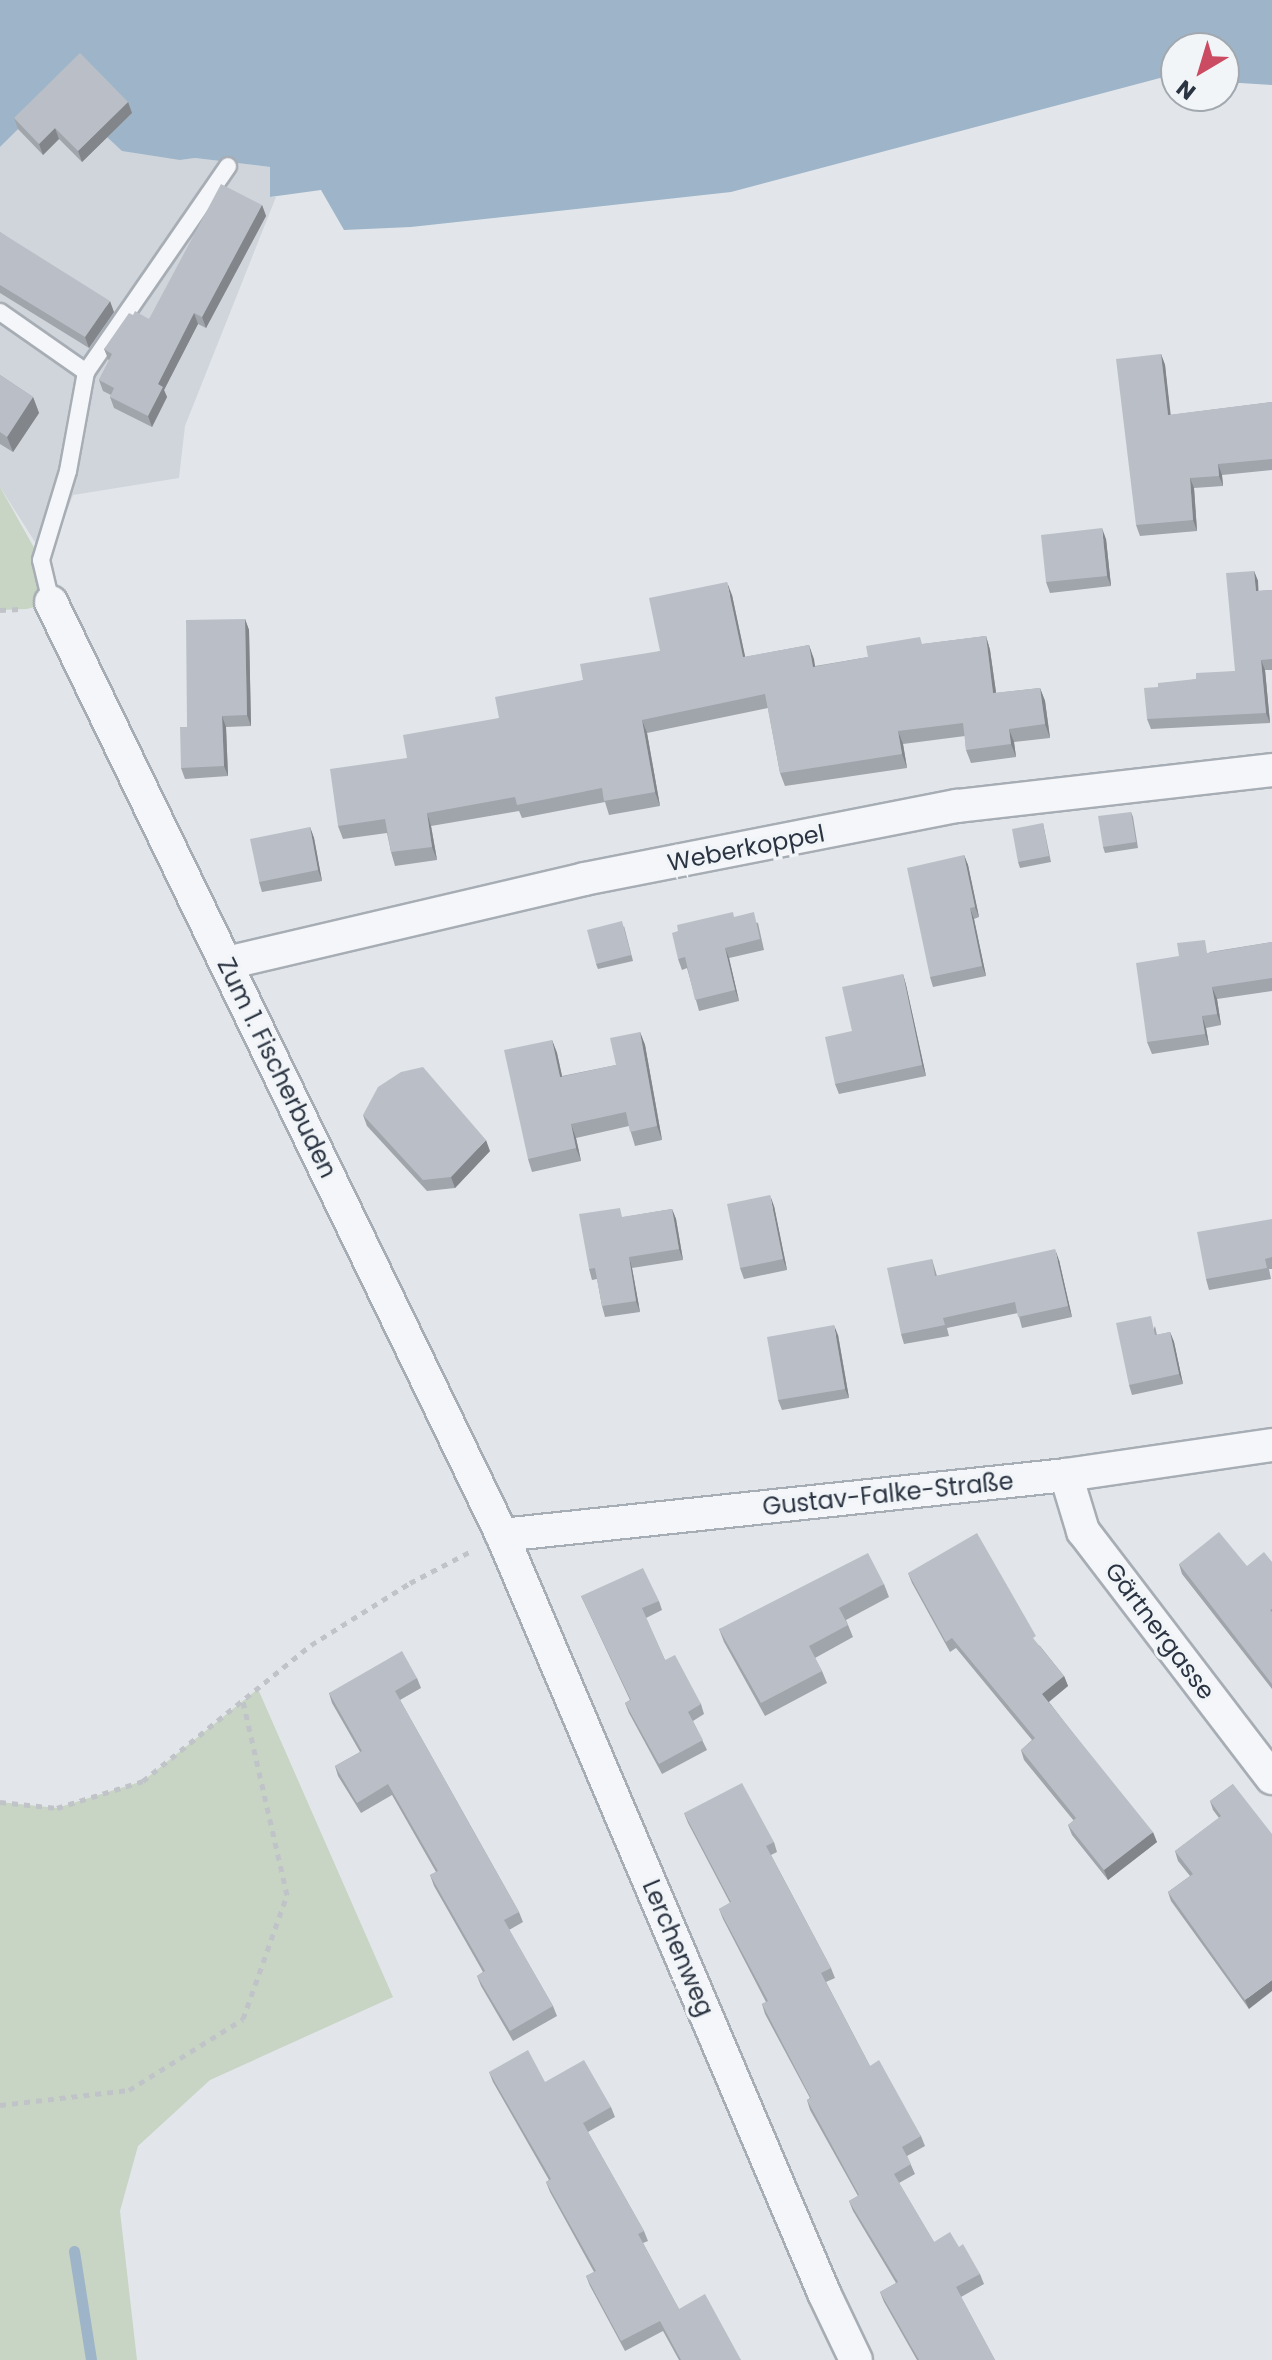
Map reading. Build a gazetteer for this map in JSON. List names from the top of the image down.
{
  "streets": {
    "street": [
      "Weberkoppel",
      "Zum 1. Fischerbuden",
      "Gustav-Falke-Straße",
      "Gärtnergasse",
      "Lerchenweg"
    ]
  },
  "crossings": [
    ["Weberkoppel", "Zum 1. Fischerbuden"],
    ["Zum 1. Fischerbuden", "Gustav-Falke-Straße"],
    ["Zum 1. Fischerbuden", "Lerchenweg"],
    ["Gustav-Falke-Straße", "Gärtnergasse"],
    ["Gustav-Falke-Straße", "Lerchenweg"]
  ],
  "north": "bottom left"
}
